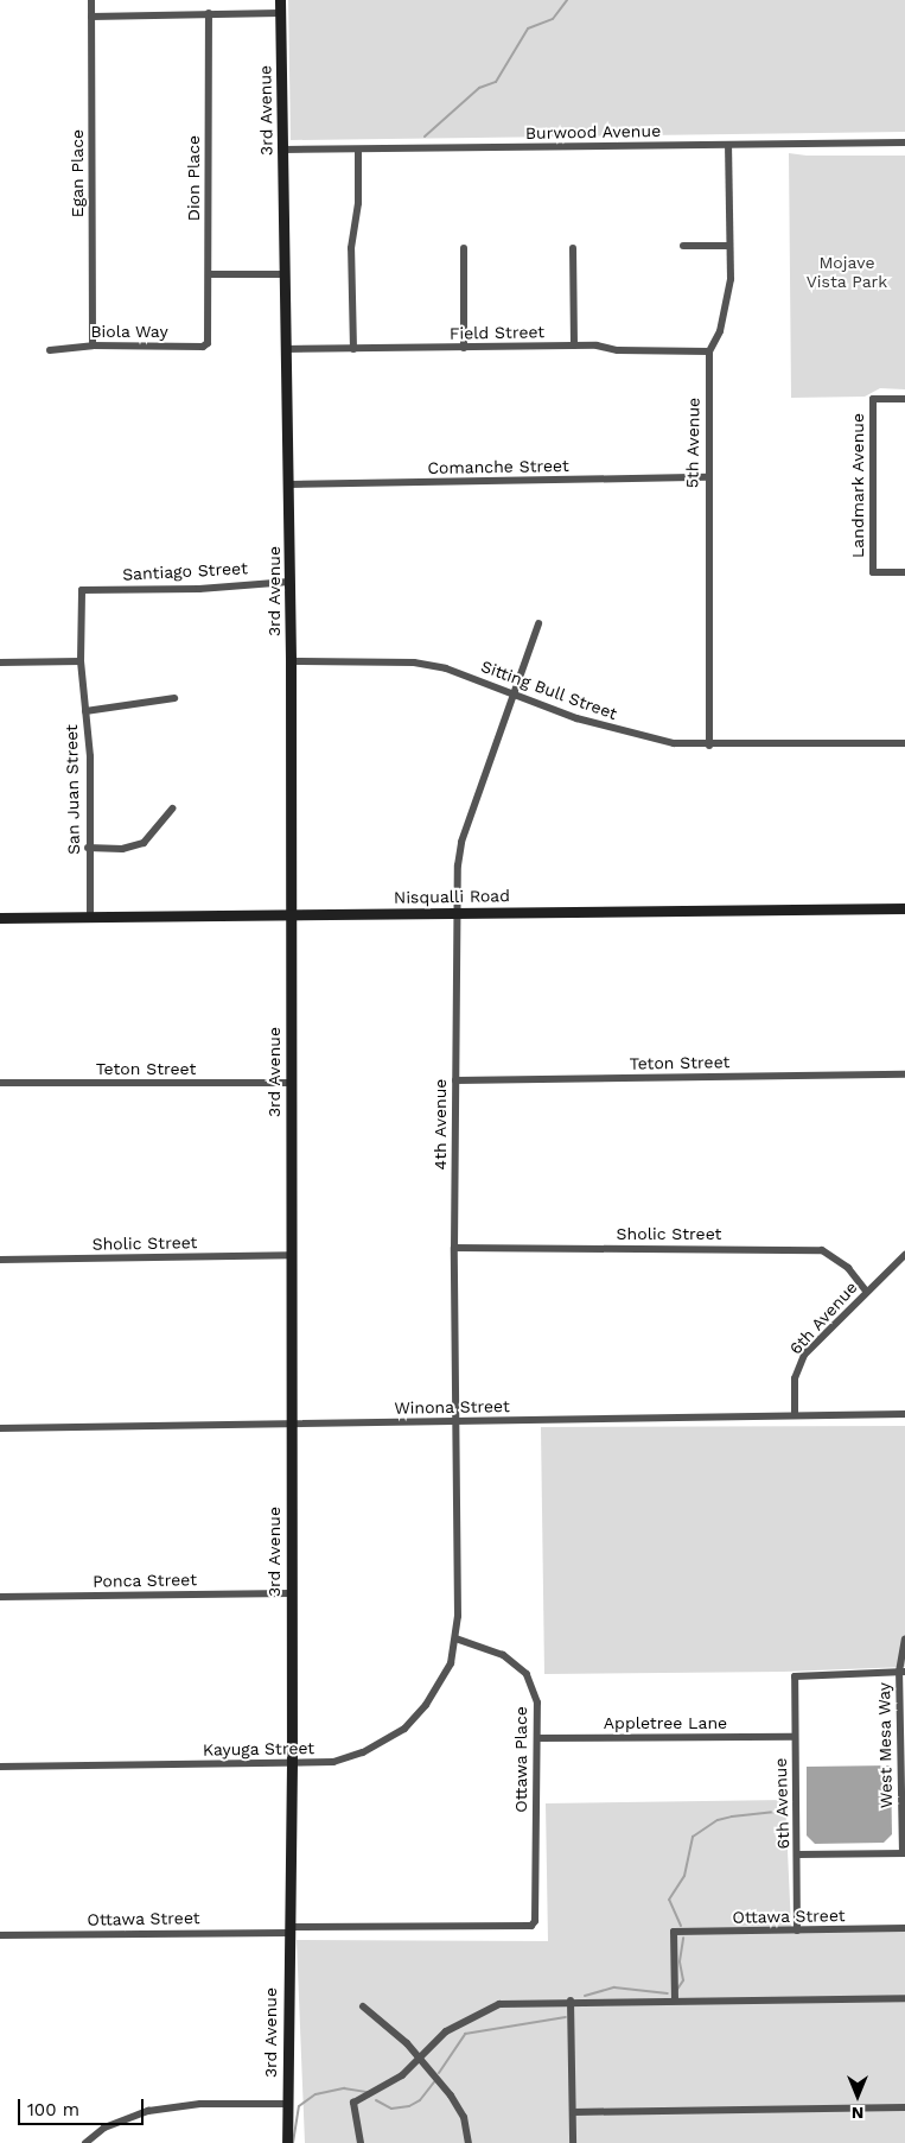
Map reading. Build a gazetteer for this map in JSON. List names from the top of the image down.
{
  "streets": {
    "street": [
      "3rd Avenue",
      "Burwood Avenue",
      "Egan Place",
      "Dion Place",
      "Biola Way",
      "Field Street",
      "5th Avenue",
      "Comanche Street",
      "Landmark Avenue",
      "Santiago Street",
      "Sitting Bull Street",
      "San Juan Street",
      "Nisqualli Road",
      "Teton Street",
      "4th Avenue",
      "Sholic Street",
      "6th Avenue",
      "Winona Street",
      "Ponca Street",
      "Appletree Lane",
      "West Mesa Way",
      "Kayuga Street",
      "Ottawa Place",
      "Ottawa Street"
    ]
  },
  "crossings": [
    ["3rd Avenue", "Burwood Avenue"],
    ["3rd Avenue", "Field Street"],
    ["3rd Avenue", "Comanche Street"],
    ["3rd Avenue", "Santiago Street"],
    ["3rd Avenue", "Sitting Bull Street"],
    ["3rd Avenue", "Nisqualli Road"],
    ["3rd Avenue", "Teton Street"],
    ["3rd Avenue", "Sholic Street"],
    ["3rd Avenue", "Winona Street"],
    ["3rd Avenue", "Ponca Street"],
    ["3rd Avenue", "Kayuga Street"],
    ["3rd Avenue", "Ottawa Street"],
    ["Burwood Avenue", "5th Avenue"],
    ["Egan Place", "Biola Way"],
    ["Dion Place", "Biola Way"],
    ["Field Street", "5th Avenue"],
    ["5th Avenue", "Comanche Street"],
    ["5th Avenue", "Sitting Bull Street"],
    ["Santiago Street", "San Juan Street"],
    ["Sitting Bull Street", "4th Avenue"],
    ["San Juan Street", "Nisqualli Road"],
    ["Nisqualli Road", "4th Avenue"],
    ["Teton Street", "4th Avenue"],
    ["4th Avenue", "Sholic Street"],
    ["4th Avenue", "Winona Street"],
    ["4th Avenue", "Kayuga Street"],
    ["4th Avenue", "Ottawa Place"],
    ["Sholic Street", "6th Avenue"],
    ["6th Avenue", "Winona Street"],
    ["6th Avenue", "Appletree Lane"],
    ["6th Avenue", "West Mesa Way"],
    ["6th Avenue", "Ottawa Street"],
    ["Appletree Lane", "Ottawa Place"],
    ["Kayuga Street", "Ottawa Place"],
    ["Ottawa Place", "Ottawa Street"]
  ],
  "parks": ["Mojave Vista Park"],
  "scale_bar": "100 m",
  "north": "bottom"
}
